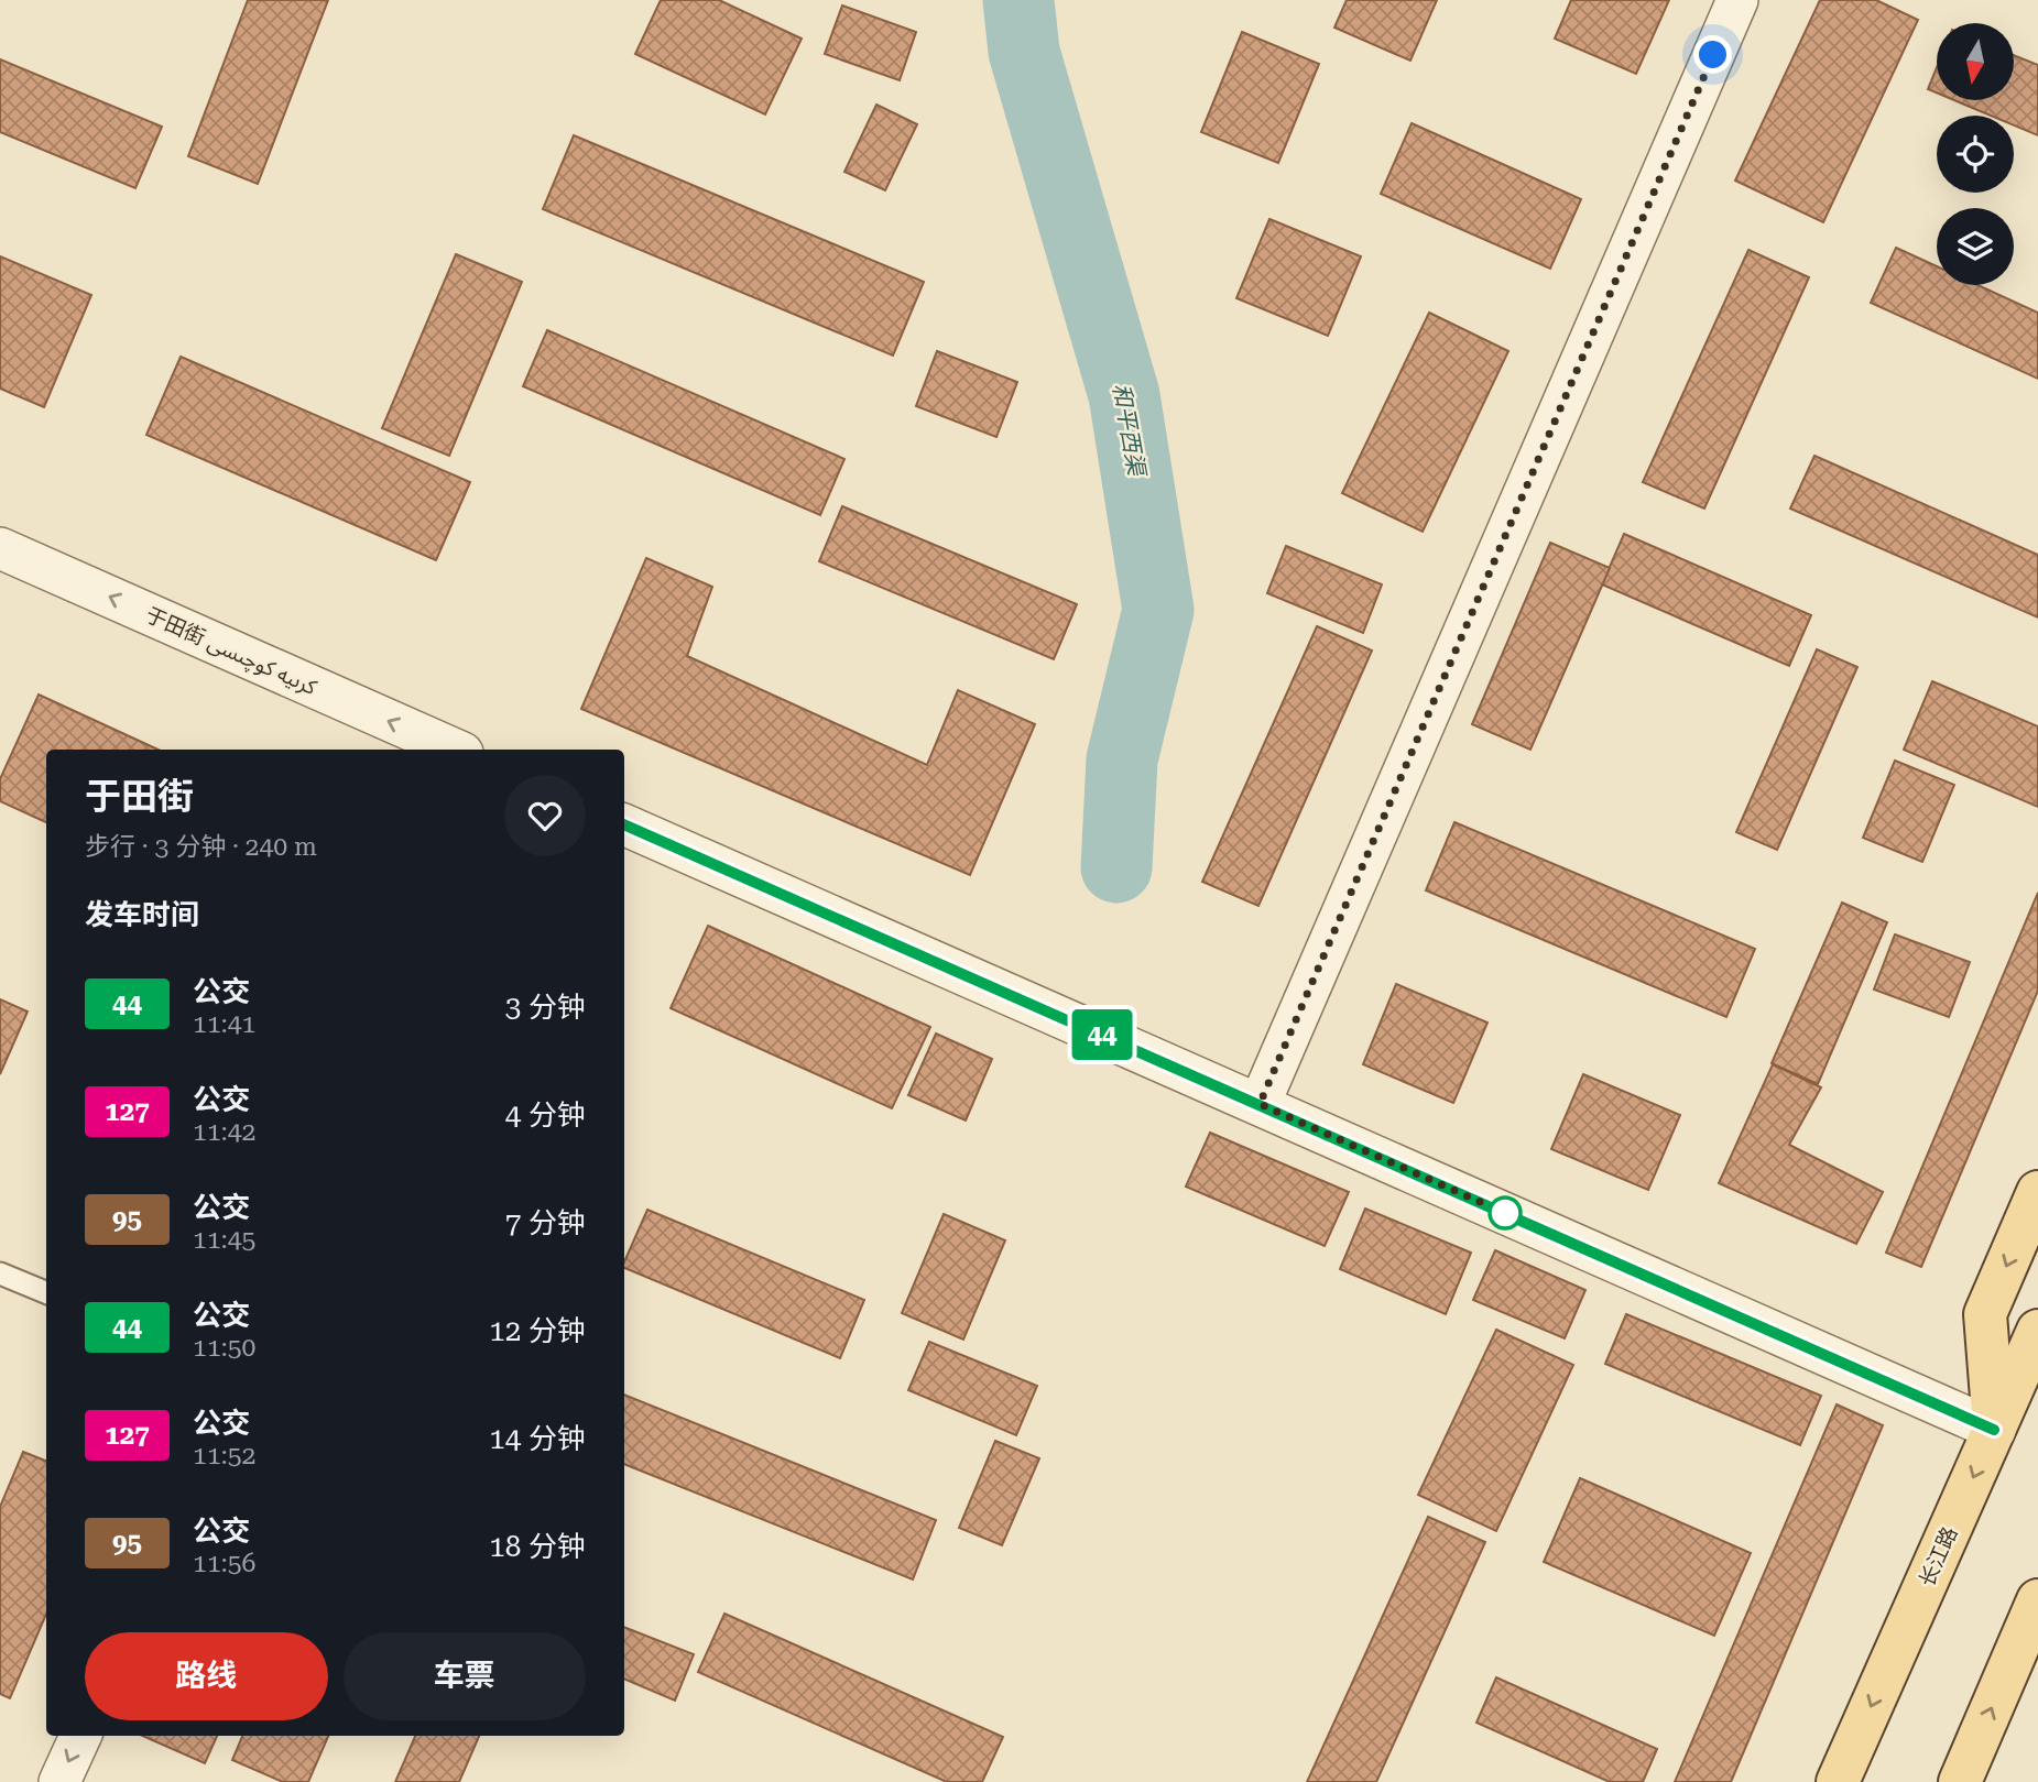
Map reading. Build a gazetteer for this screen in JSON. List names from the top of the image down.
{
  "streets": {
    "main road": ["长江路"],
    "street": ["于田街 كرىيە كوچىسى"]
  },
  "one_way": ["于田街 كرىيە كوچىسى"],
  "water": ["和平西渠"],
  "lines": ["bus line 44"],
  "north": "bottom",
  "page": {
    "on_map": "44",
    "heading": [
      ["于田街", "步行 · 3 分钟 · 240 m"],
      "发车时间"
    ],
    "list": [
      {
        "mark": "44",
        "name": "公交",
        "note": "11:41",
        "value": "3 分钟"
      },
      {
        "mark": "127",
        "name": "公交",
        "note": "11:42",
        "value": "4 分钟"
      },
      {
        "mark": "95",
        "name": "公交",
        "note": "11:45",
        "value": "7 分钟"
      },
      {
        "mark": "44",
        "name": "公交",
        "note": "11:50",
        "value": "12 分钟"
      },
      {
        "mark": "127",
        "name": "公交",
        "note": "11:52",
        "value": "14 分钟"
      },
      {
        "mark": "95",
        "name": "公交",
        "note": "11:56",
        "value": "18 分钟"
      }
    ],
    "buttons": ["路线", "车票"]
  }
}
